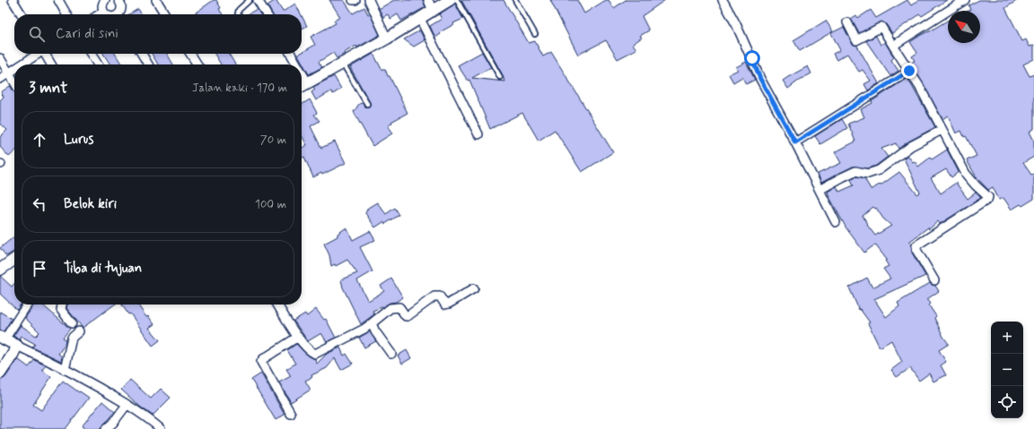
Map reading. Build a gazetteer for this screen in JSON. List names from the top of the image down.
{
  "north": "top left",
  "page": {
    "search": "Cari di sini",
    "heading": ["3 mnt", "Jalan kaki · 170 m"],
    "list": [
      ["Lurus", "70 m"],
      ["Belok kiri", "100 m"],
      "Tiba di tujuan"
    ],
    "map_buttons": ["+", "−"]
  }
}
